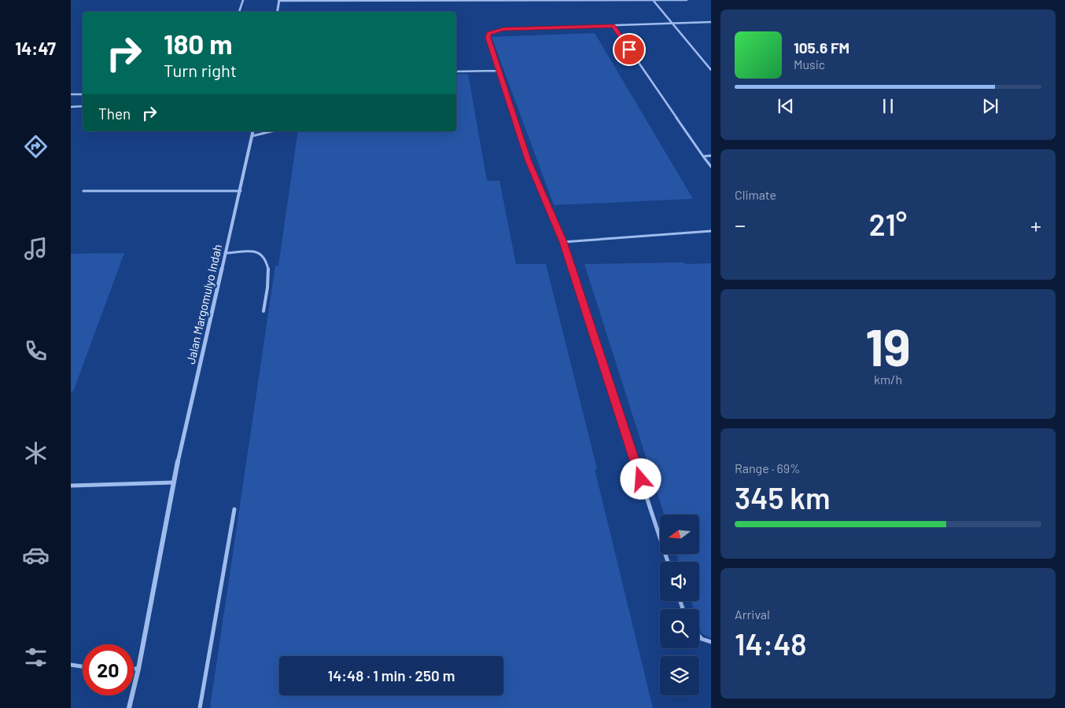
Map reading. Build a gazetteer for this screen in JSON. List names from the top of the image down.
{
  "streets": {
    "street": ["Jalan Margomulyo Indah"]
  },
  "north": "left",
  "page": {
    "tabs": "14:47",
    "turn": ["180 m", "Turn right"],
    "song": ["105.6 FM", "Music"],
    "then": "Then",
    "tile": [
      "Climate",
      ["19", "km/h"],
      ["Range · 69%", "345 km"],
      ["Arrival", "14:48"]
    ],
    "heat": ["−", "21°", "+"],
    "limit": "20",
    "trip": "14:48 · 1 min · 250 m"
  }
}
